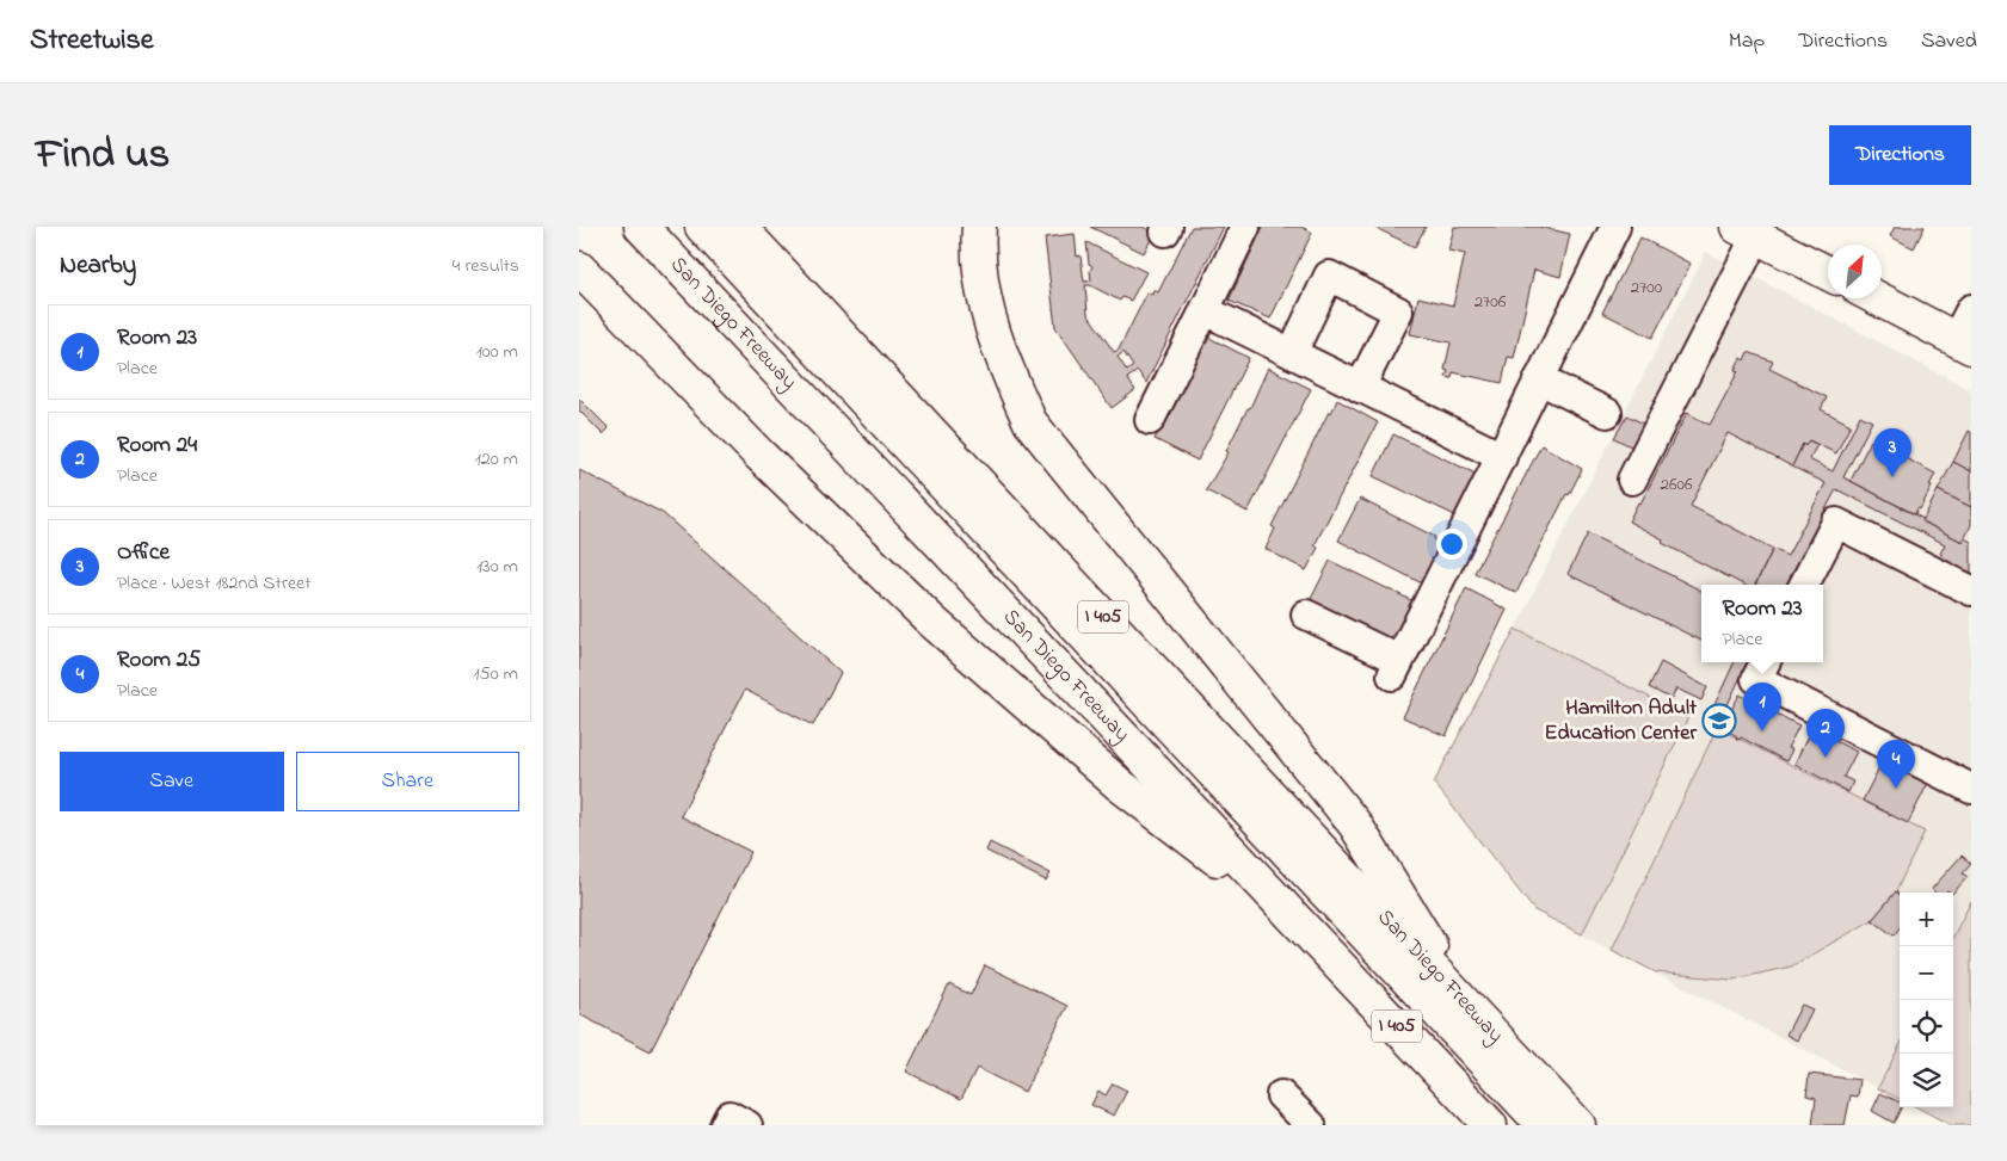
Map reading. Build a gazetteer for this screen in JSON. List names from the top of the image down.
{
  "streets": {
    "main road": ["San Diego Freeway", "I 405"]
  },
  "places": {
    "school or university": ["Hamilton Adult Education Center"]
  },
  "house_numbers": ["2700", "2706", "2606"],
  "north": "top right",
  "page": {
    "header": "Streetwise",
    "nav": ["Map", "Directions", "Saved"],
    "title": "Find us",
    "buttons": [
      "Directions",
      ["Save", "Share"]
    ],
    "heading": ["Nearby", "4 results"],
    "list": [
      {
        "mark": "1",
        "name": "Room 23",
        "note": "Place",
        "value": "100 m"
      },
      {
        "mark": "2",
        "name": "Room 24",
        "note": "Place",
        "value": "120 m"
      },
      {
        "mark": "3",
        "name": "Office",
        "note": "Place · West 182nd Street",
        "value": "130 m"
      },
      {
        "mark": "4",
        "name": "Room 25",
        "note": "Place",
        "value": "150 m"
      }
    ],
    "pins": [
      "3",
      "1",
      "2",
      "4"
    ],
    "popup": ["Room 23", "Place"],
    "map_buttons": ["+", "−"]
  }
}
